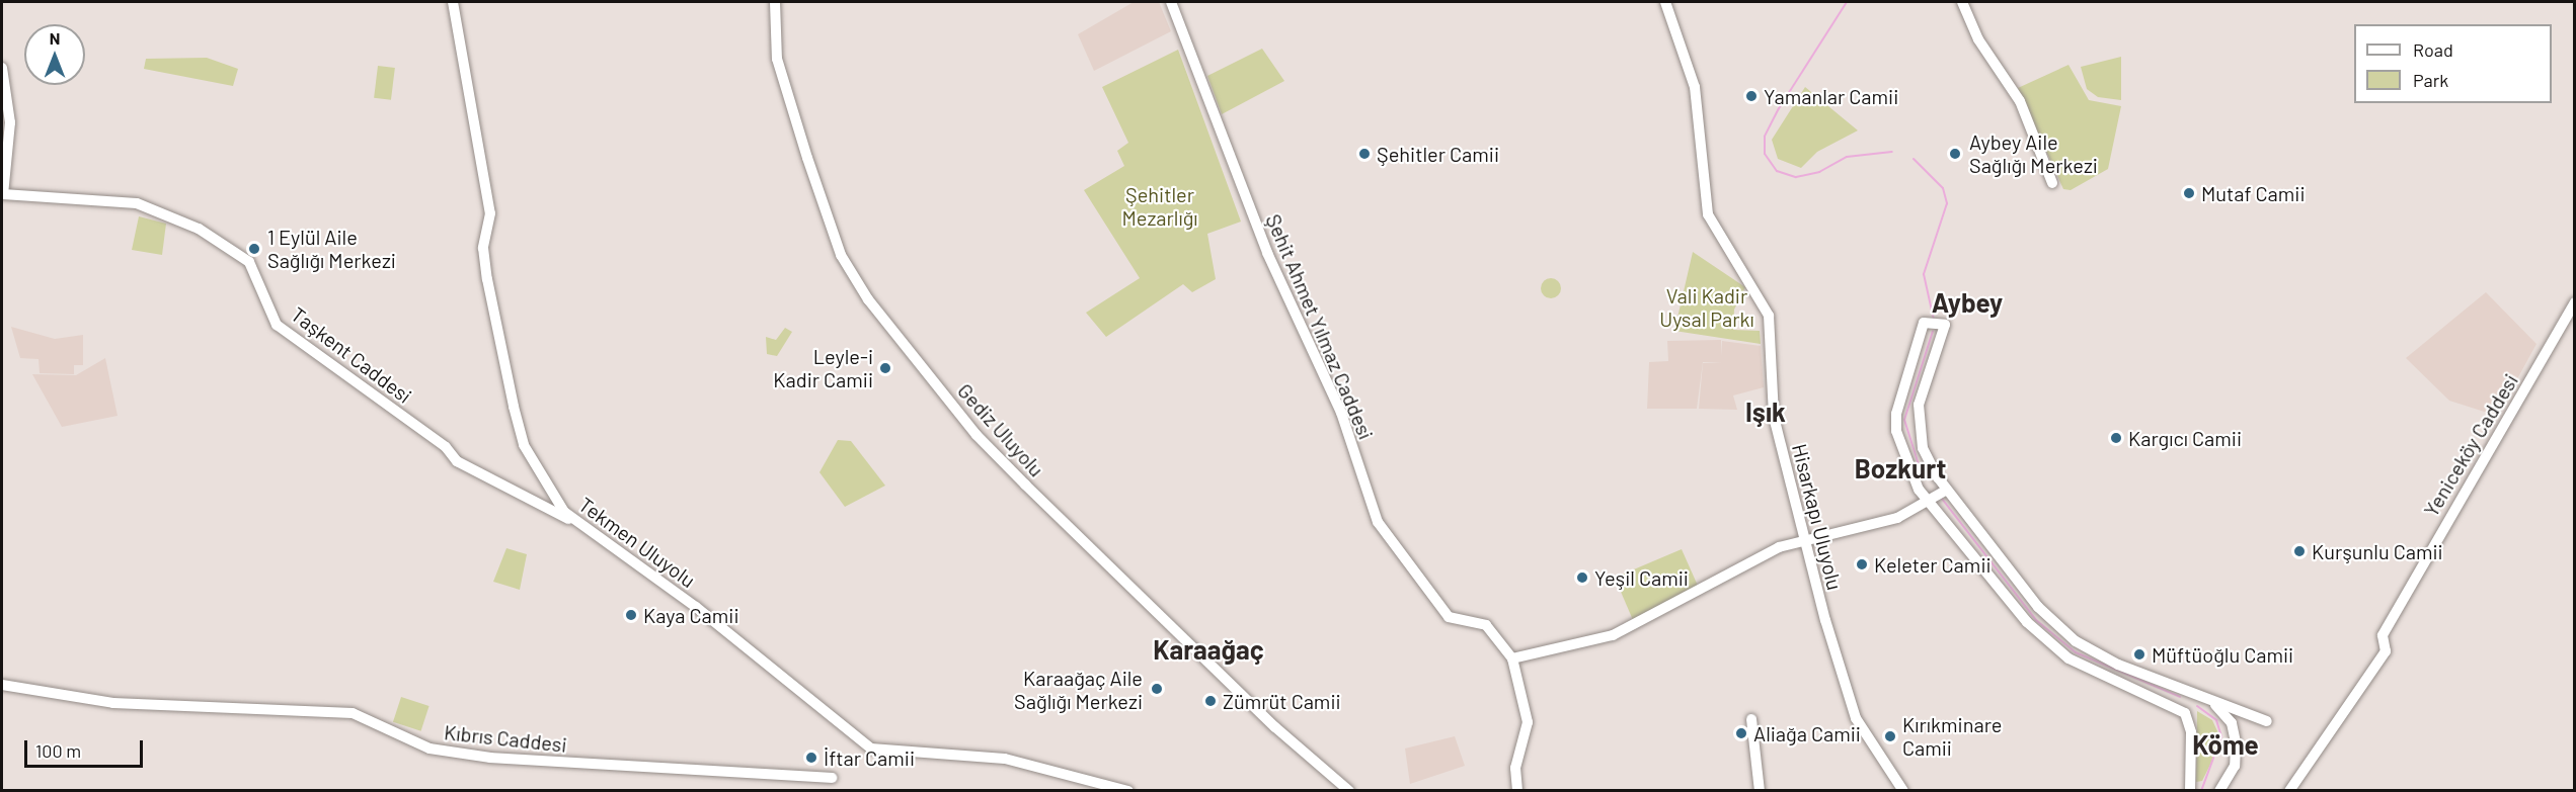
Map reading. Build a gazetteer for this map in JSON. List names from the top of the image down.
{
  "streets": {
    "street": [
      "Şehit Ahmet Yılmaz Caddesi",
      "Taşkent Caddesi",
      "Gediz Uluyolu",
      "Yeniceköy Caddesi",
      "Hisarkapı Uluyolu",
      "Tekmen Uluyolu",
      "Kıbrıs Caddesi"
    ]
  },
  "crossings": [
    ["Taşkent Caddesi", "Tekmen Uluyolu"]
  ],
  "districts": [
    "Aybey",
    "Işık",
    "Bozkurt",
    "Karaağaç",
    "Köme"
  ],
  "parks": ["Şehitler Mezarlığı", "Vali Kadir Uysal Parkı"],
  "places": [
    "Yamanlar Camii",
    "Şehitler Camii",
    "Aybey Aile Sağlığı Merkezi",
    "Mutaf Camii",
    "1 Eylül Aile Sağlığı Merkezi",
    "Leyle-i Kadir Camii",
    "Kargıcı Camii",
    "Kurşunlu Camii",
    "Keleter Camii",
    "Yeşil Camii",
    "Kaya Camii",
    "Müftüoğlu Camii",
    "Karaağaç Aile Sağlığı Merkezi",
    "Zümrüt Camii",
    "Aliağa Camii",
    "Kırıkminare Camii",
    "İftar Camii"
  ],
  "legend": ["Road", "Park"],
  "scale_bar": "100 m",
  "north": "top"
}
